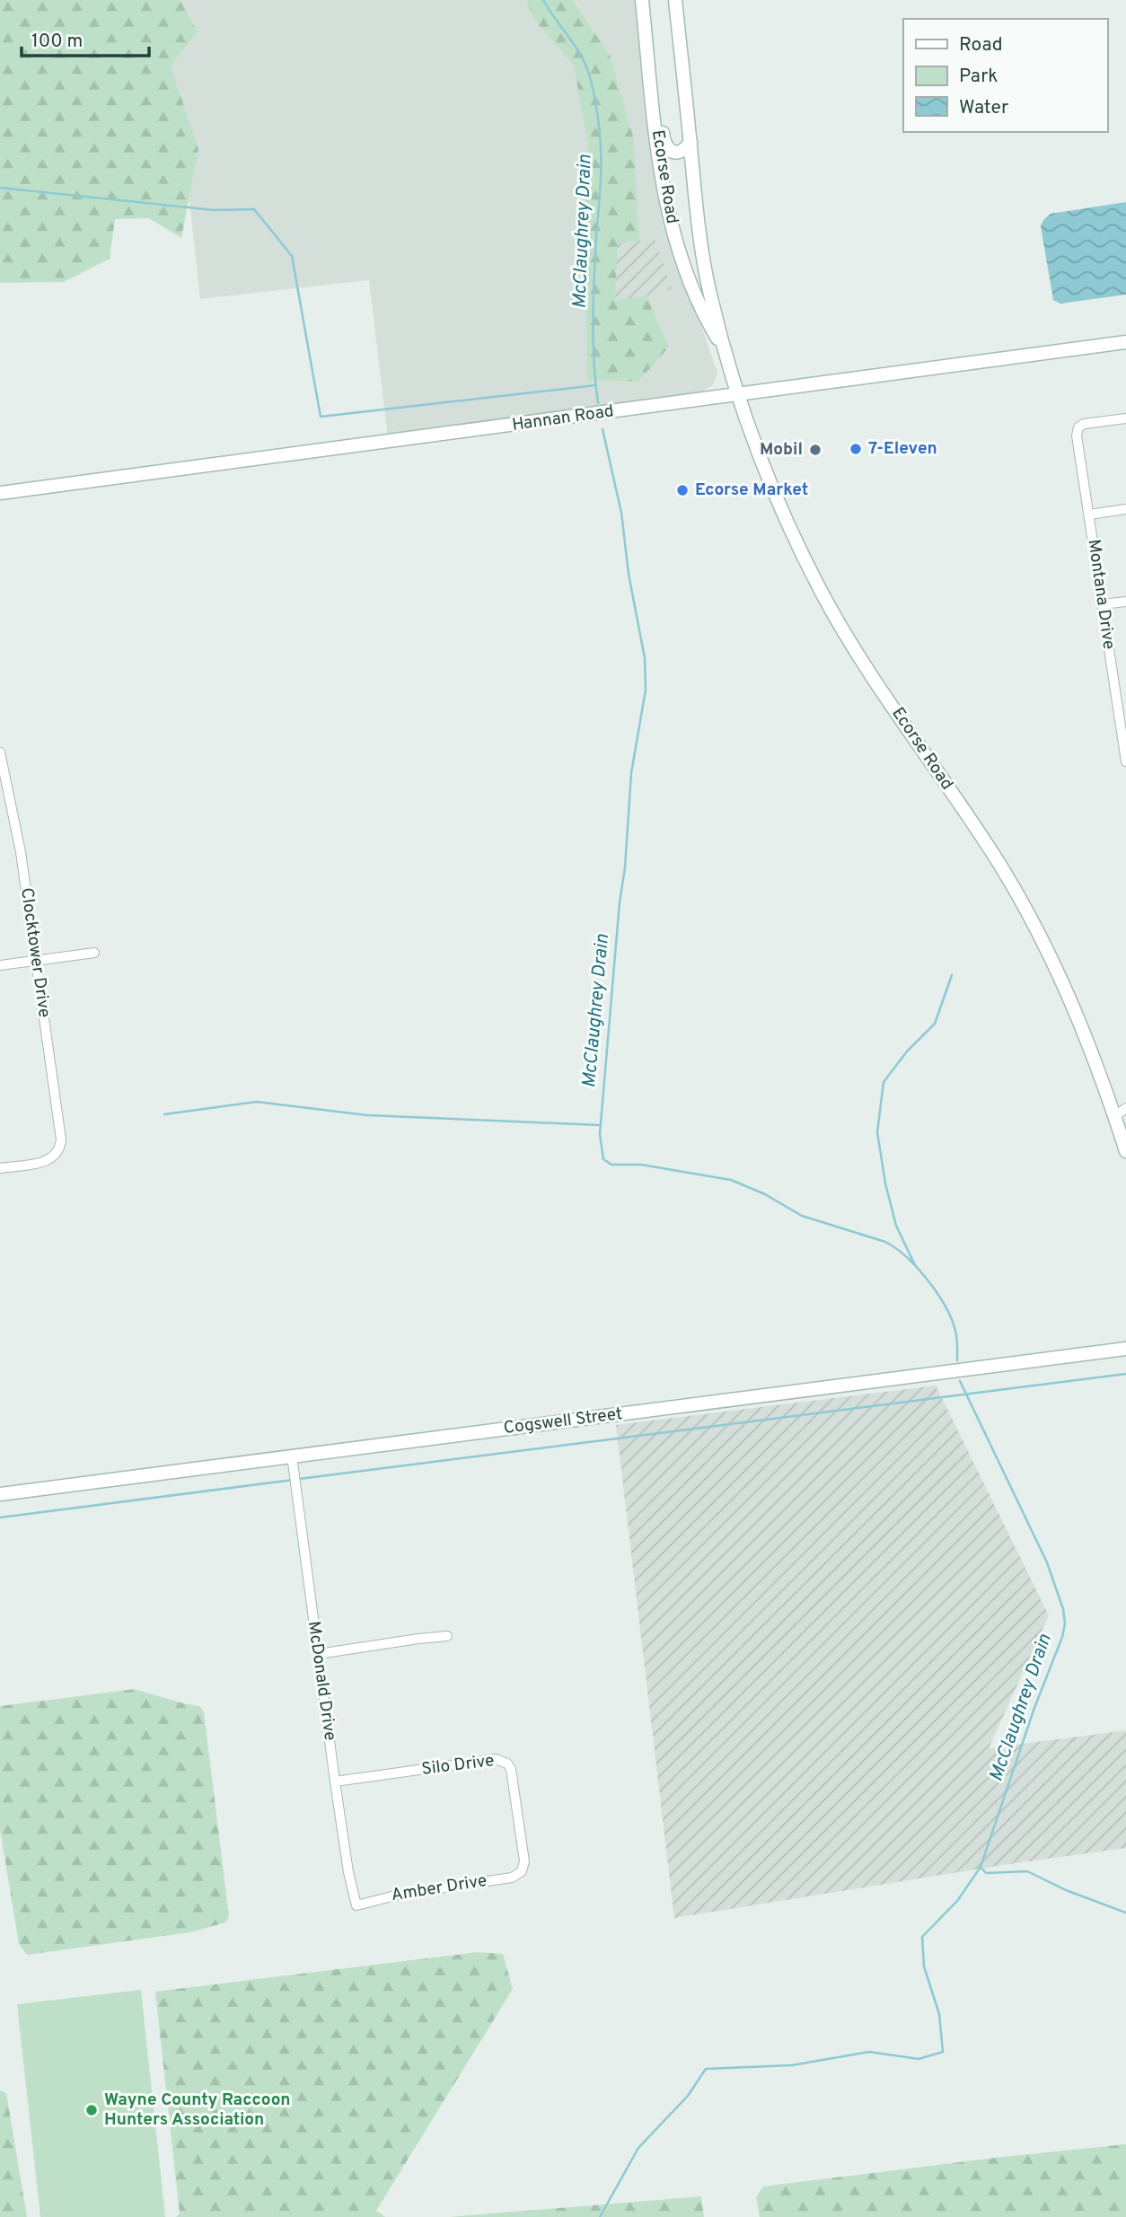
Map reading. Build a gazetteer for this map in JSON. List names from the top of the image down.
{
  "streets": {
    "street": [
      "Ecorse Road",
      "Hannan Road",
      "Montana Drive",
      "Clocktower Drive",
      "Cogswell Street",
      "McDonald Drive",
      "Silo Drive",
      "Amber Drive"
    ]
  },
  "crossings": [
    ["Ecorse Road", "Hannan Road"],
    ["Cogswell Street", "McDonald Drive"],
    ["McDonald Drive", "Silo Drive"],
    ["McDonald Drive", "Amber Drive"],
    ["Silo Drive", "Amber Drive"]
  ],
  "water": ["McClaughrey Drain"],
  "places": [
    "7-Eleven",
    "Mobil",
    "Ecorse Market",
    "Wayne County Raccoon Hunters Association"
  ],
  "legend": ["Road", "Park", "Water"],
  "scale_bar": "100 m"
}
